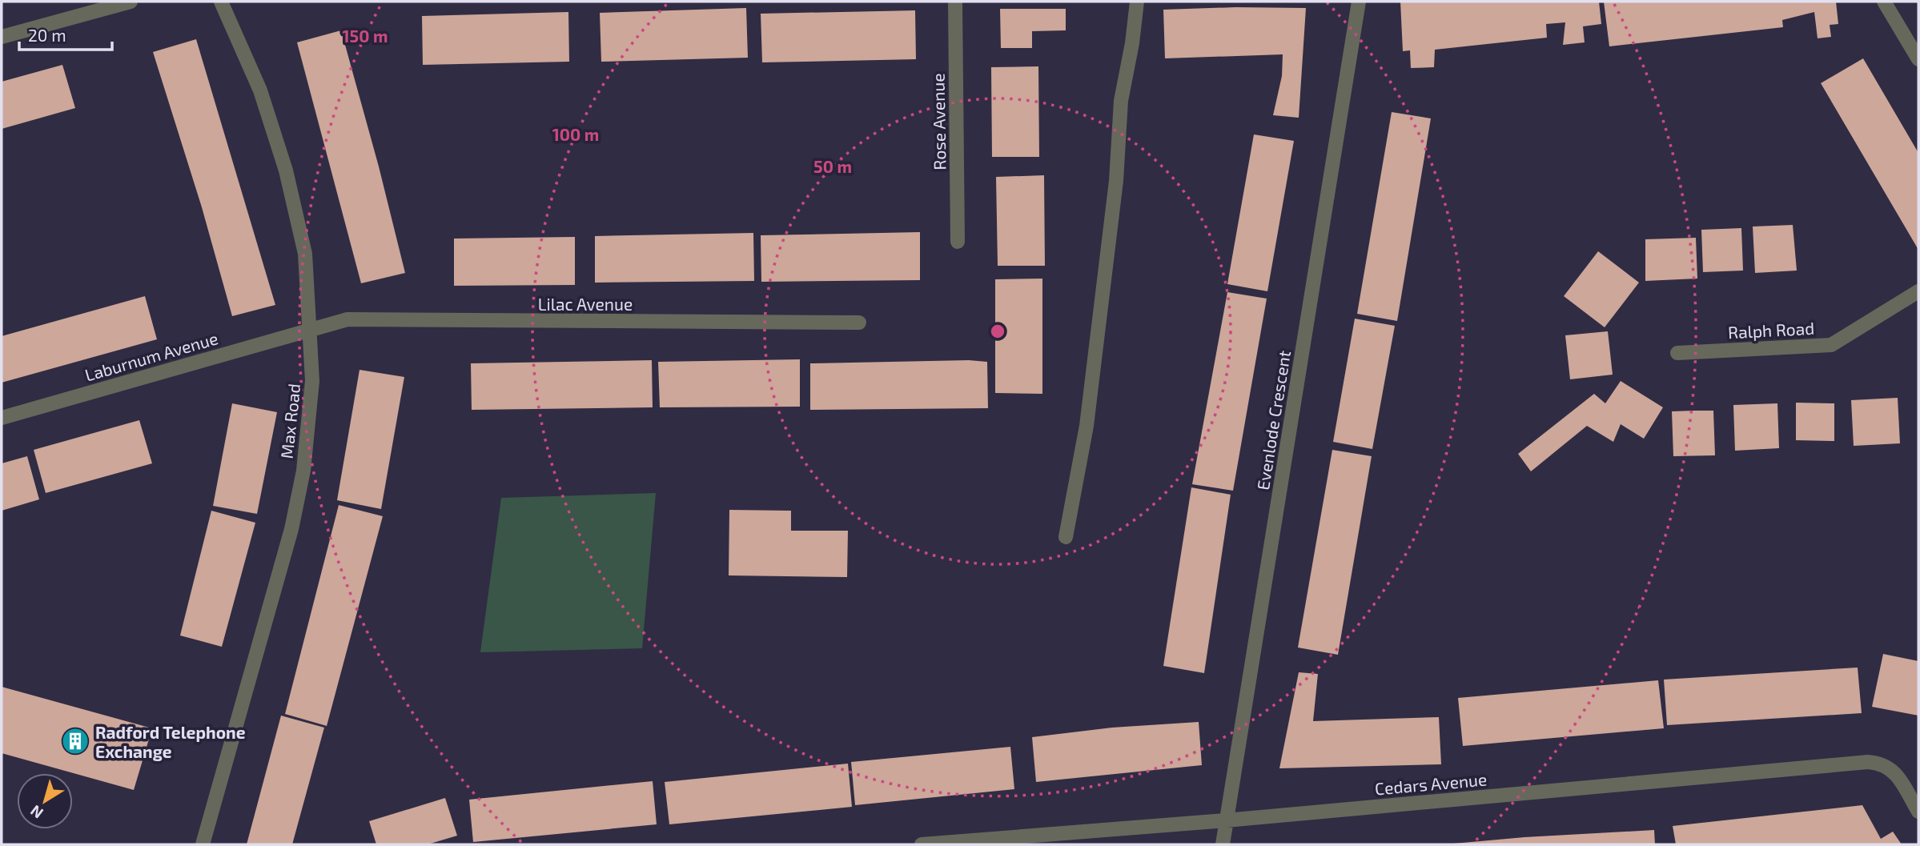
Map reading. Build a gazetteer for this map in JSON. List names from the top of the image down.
{
  "streets": {
    "street": [
      "Rose Avenue",
      "Lilac Avenue",
      "Ralph Road",
      "Laburnum Avenue",
      "Evenlode Crescent",
      "Max Road",
      "Cedars Avenue"
    ]
  },
  "crossings": [
    ["Lilac Avenue", "Laburnum Avenue"],
    ["Lilac Avenue", "Max Road"],
    ["Laburnum Avenue", "Max Road"],
    ["Evenlode Crescent", "Cedars Avenue"]
  ],
  "places": {
    "building": ["Radford Telephone Exchange"]
  },
  "scale_bar": "20 m",
  "north": "bottom left",
  "rings": ["150 m", "100 m", "50 m"]
}
